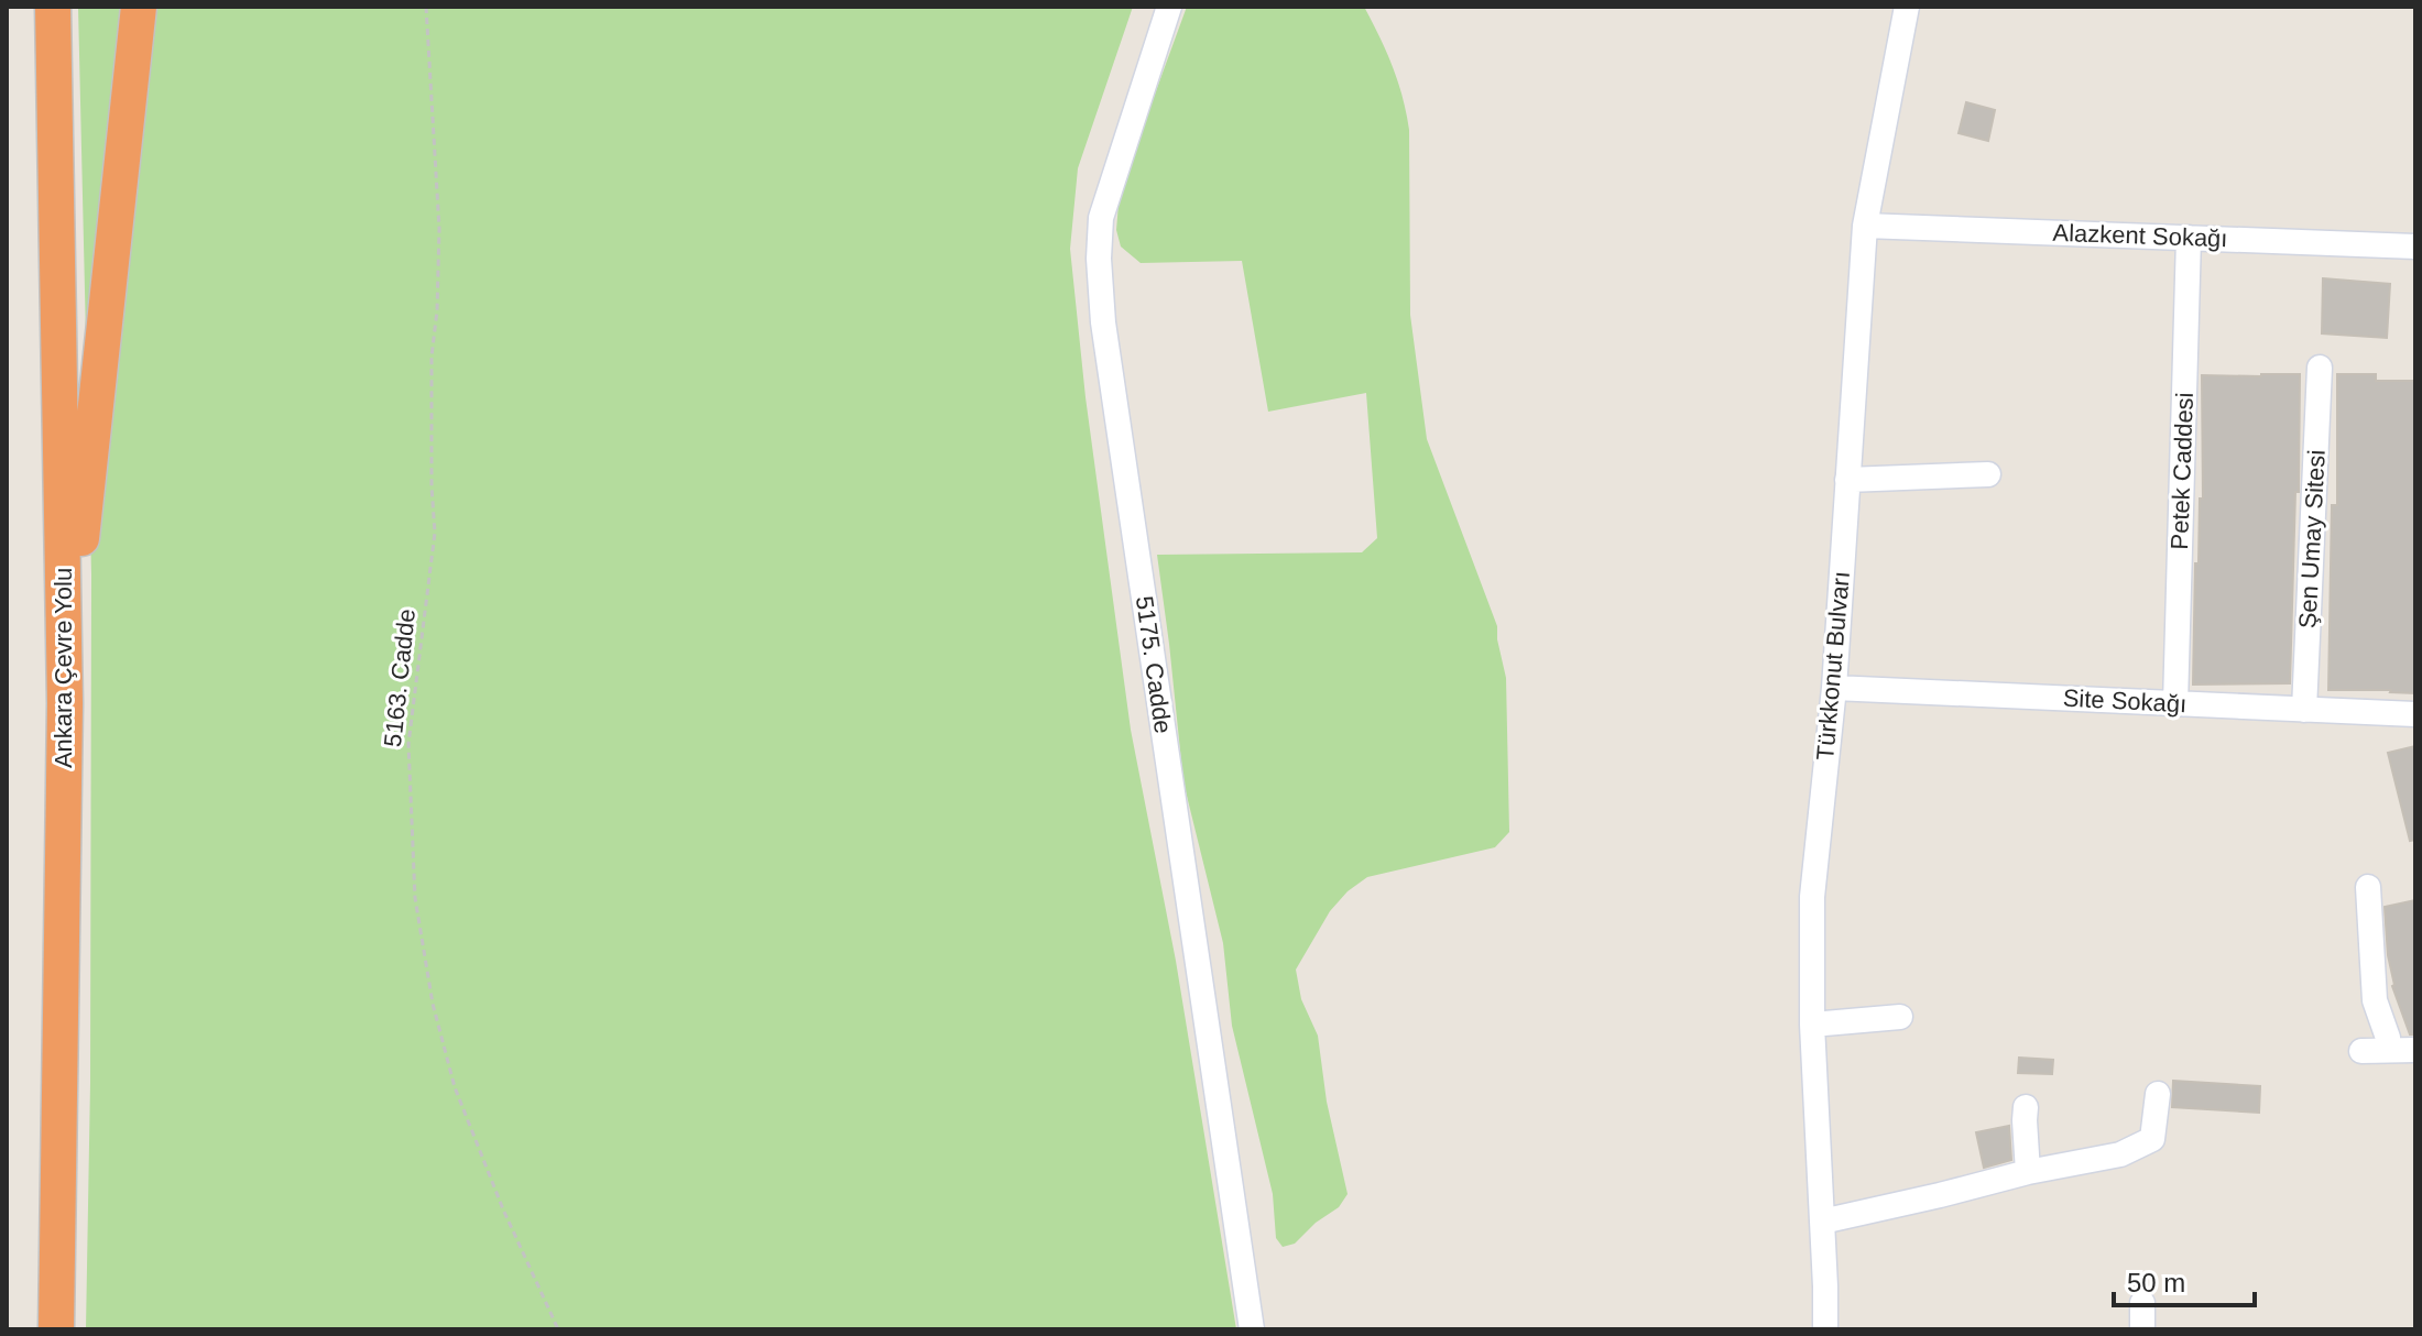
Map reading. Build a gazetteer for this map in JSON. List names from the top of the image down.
{
  "streets": {
    "highway": ["Ankara Çevre Yolu"],
    "street": [
      "Alazkent Sokağı",
      "Petek Caddesi",
      "Şen Umay Sitesi",
      "5175. Cadde",
      "Türkkonut Bulvarı",
      "Site Sokağı"
    ],
    "path": ["5163. Cadde"]
  },
  "crossings": [
    ["Alazkent Sokağı", "Petek Caddesi"],
    ["Alazkent Sokağı", "Türkkonut Bulvarı"],
    ["Petek Caddesi", "Site Sokağı"],
    ["Şen Umay Sitesi", "Site Sokağı"],
    ["Türkkonut Bulvarı", "Site Sokağı"]
  ],
  "scale_bar": "50 m"
}
